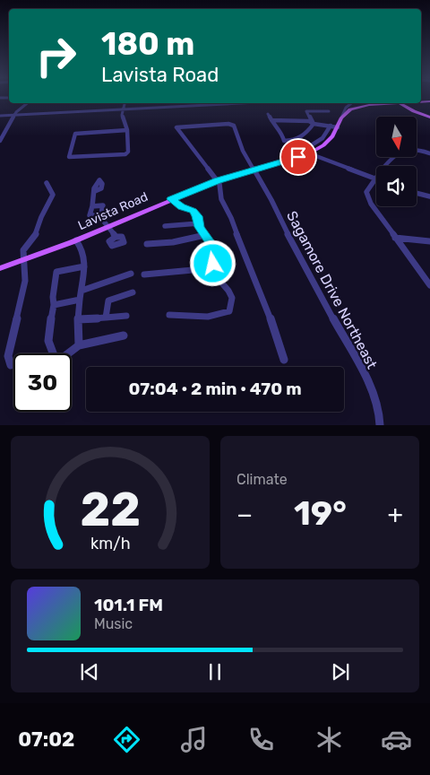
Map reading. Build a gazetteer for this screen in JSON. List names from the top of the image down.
{
  "streets": {
    "main road": ["Lavista Road"],
    "street": ["Sagamore Drive Northeast"]
  },
  "crossings": [
    ["Lavista Road", "Sagamore Drive Northeast"]
  ],
  "north": "bottom",
  "page": {
    "turn": ["180 m", "Lavista Road"],
    "limit": "30",
    "trip": "07:04 · 2 min · 470 m",
    "tile": "Climate",
    "heat": ["−", "19°", "+"],
    "song": ["101.1 FM", "Music"],
    "tabs": "07:02",
    "gauge": ["22", "km/h"]
  }
}
